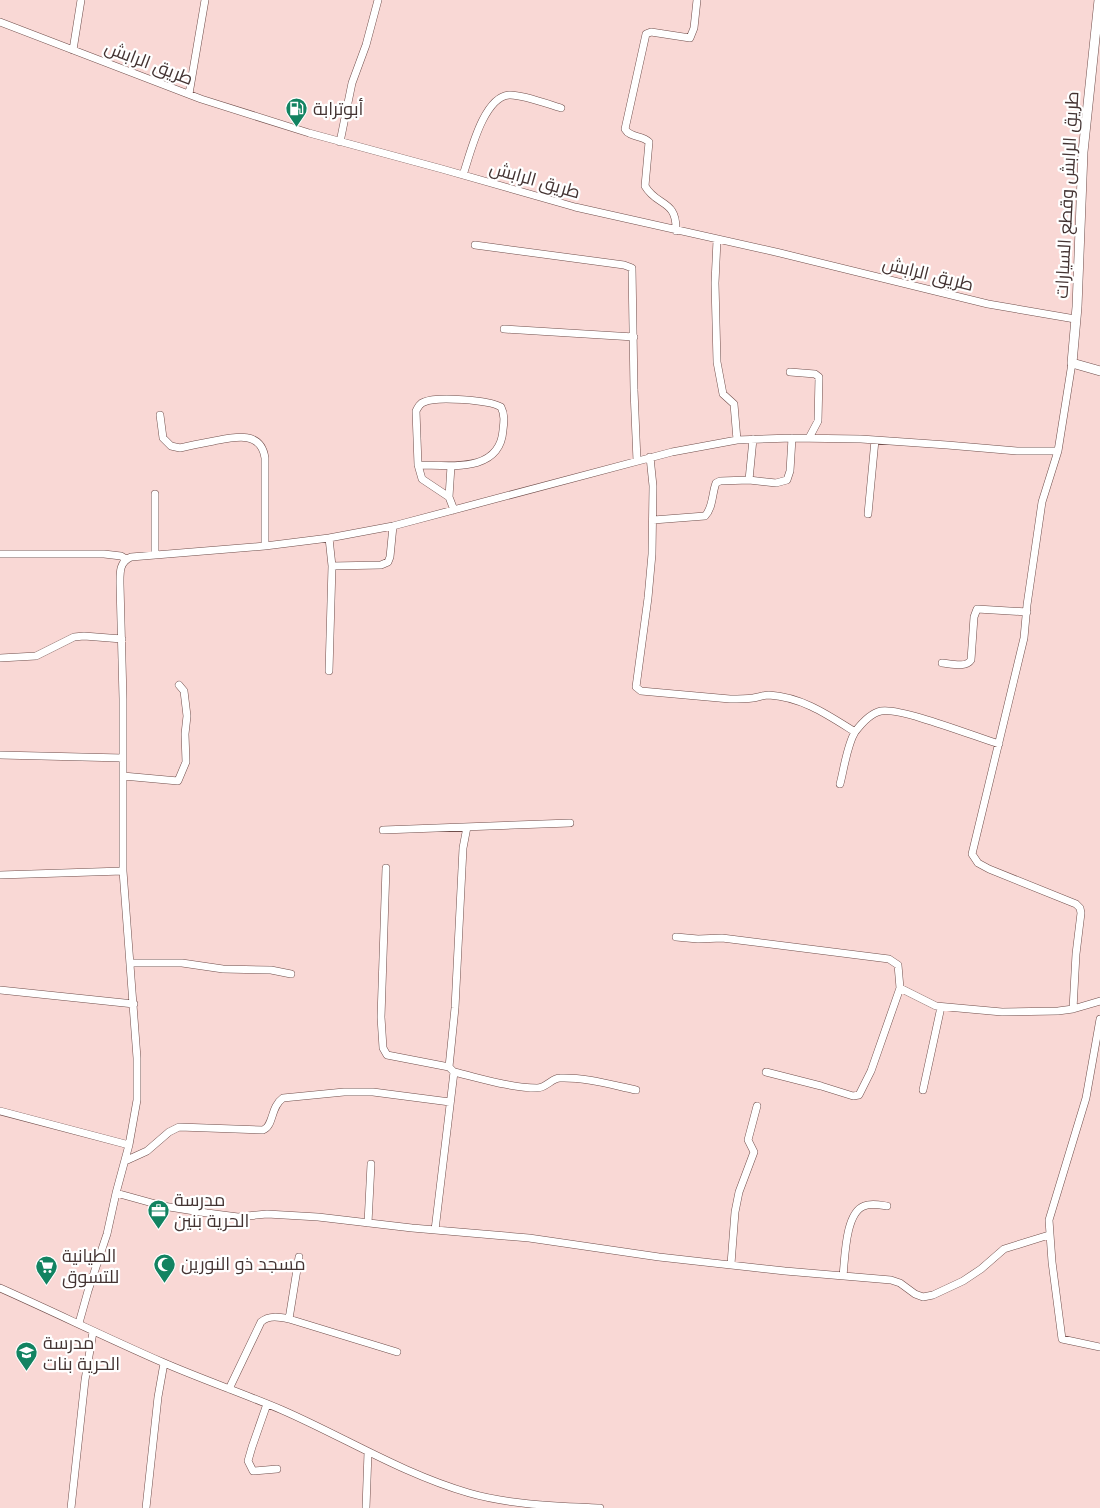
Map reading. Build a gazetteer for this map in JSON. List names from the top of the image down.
{
  "streets": {
    "main road": ["طريق الرابش وقطع السيارات"],
    "street": ["طريق الرابش"]
  },
  "crossings": [
    ["طريق الرابش", "طريق الرابش وقطع السيارات"]
  ],
  "places": {
    "fuel station": ["أبوترابة"],
    "office": ["مدرسة الحرية بنين"],
    "mosque": ["مسجد ذو النورين"],
    "supermarket": ["الطيانية للتسوق"],
    "school or university": ["مدرسة الحرية بنات"]
  }
}
